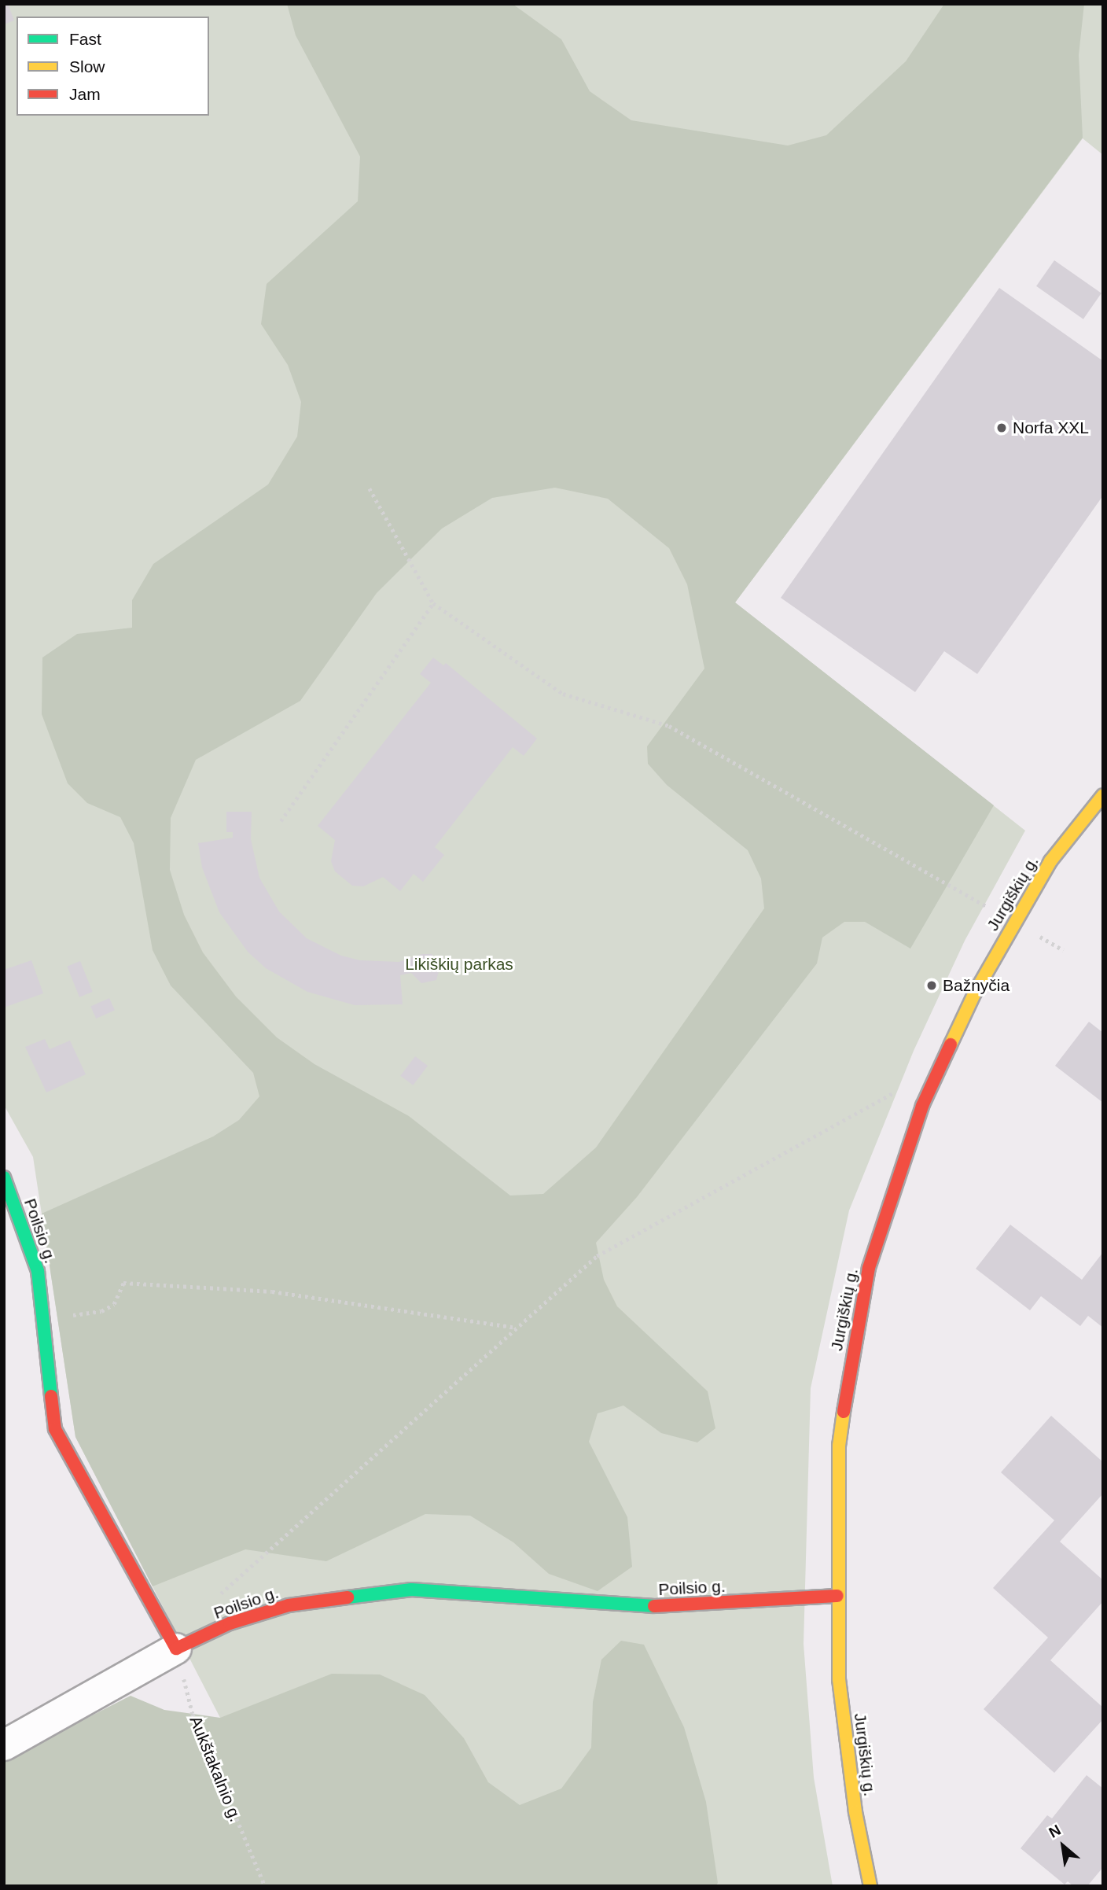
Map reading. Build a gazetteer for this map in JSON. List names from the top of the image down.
{
  "streets": {
    "street": ["Jurgiškių g.", "Poilsio g."],
    "path": ["Aukštakalnio g."]
  },
  "crossings": [
    ["Jurgiškių g.", "Poilsio g."],
    ["Poilsio g.", "Aukštakalnio g."]
  ],
  "parks": ["Likiškių parkas"],
  "places": ["Norfa XXL", "Bažnyčia"],
  "legend": ["Fast", "Slow", "Jam"],
  "north": "top left"
}
